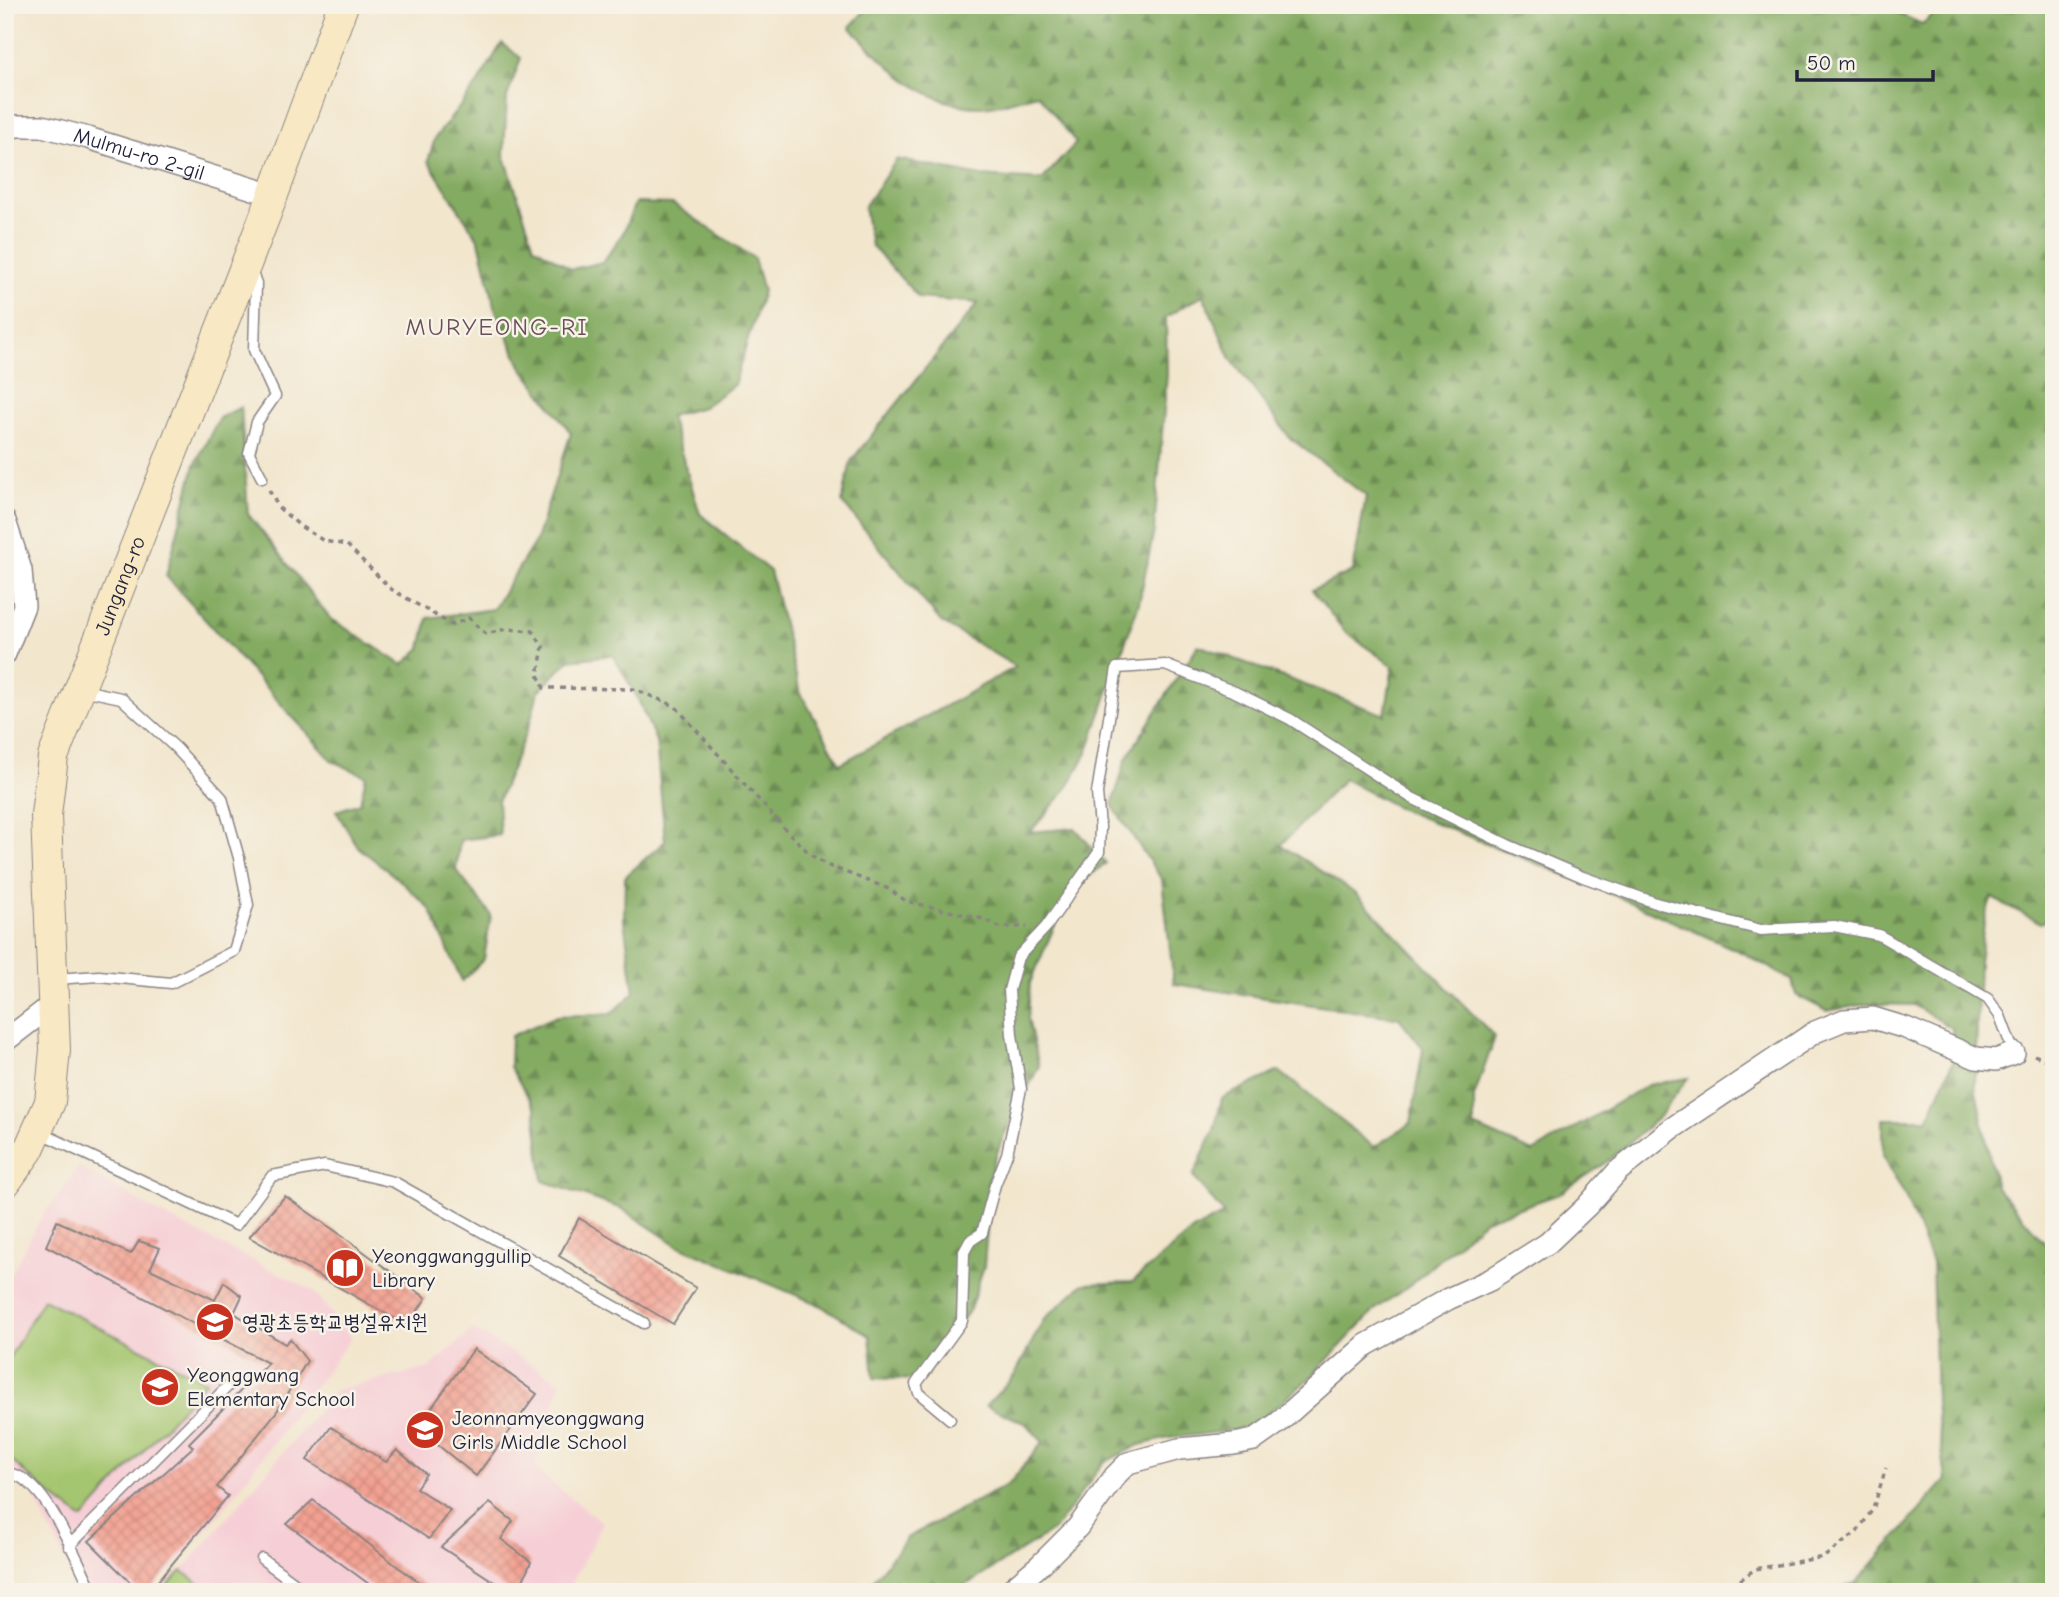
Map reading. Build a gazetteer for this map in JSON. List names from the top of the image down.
{
  "streets": {
    "street": ["Mulmu-ro 2-gil", "Jungang-ro"]
  },
  "crossings": [
    ["Mulmu-ro 2-gil", "Jungang-ro"]
  ],
  "districts": ["MURYEONG-RI"],
  "places": {
    "library": ["Yeonggwanggullip Library"],
    "school or university": ["영광초등학교병설유치원", "Yeonggwang Elementary School", "Jeonnamyeonggwang Girls Middle School"]
  },
  "scale_bar": "50 m"
}
